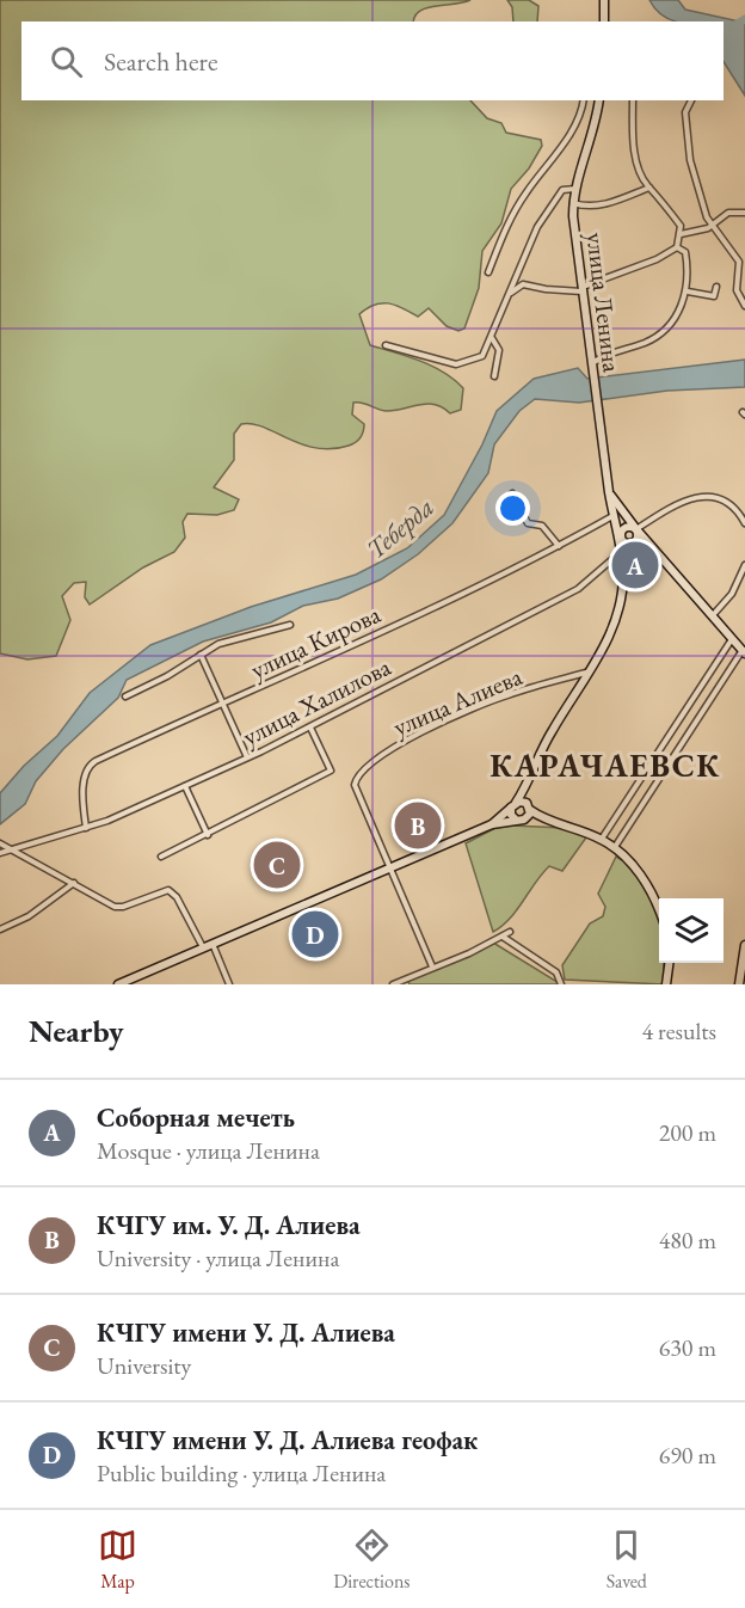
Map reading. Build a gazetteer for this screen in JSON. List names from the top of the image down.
{
  "streets": {
    "main road": ["улица Ленина"],
    "street": ["улица Кирова", "улица Халилова", "улица Алиева"]
  },
  "crossings": [
    ["улица Ленина", "улица Кирова"],
    ["улица Ленина", "улица Халилова"],
    ["улица Ленина", "улица Алиева"],
    ["улица Кирова", "улица Халилова"]
  ],
  "districts": ["КАРАЧАЕВСК"],
  "water": ["Теберда"],
  "page": {
    "search": "Search here",
    "pins": [
      "A",
      "B",
      "C",
      "D"
    ],
    "heading": ["Nearby", "4 results"],
    "list": [
      {
        "mark": "A",
        "name": "Соборная мечеть",
        "note": "Mosque · улица Ленина",
        "value": "200 m"
      },
      {
        "mark": "B",
        "name": "КЧГУ им. У. Д. Алиева",
        "note": "University · улица Ленина",
        "value": "480 m"
      },
      {
        "mark": "C",
        "name": "КЧГУ имени У. Д. Алиева",
        "note": "University",
        "value": "630 m"
      },
      {
        "mark": "D",
        "name": "КЧГУ имени У. Д. Алиева геофак",
        "note": "Public building · улица Ленина",
        "value": "690 m"
      }
    ],
    "nav": ["Map", "Directions", "Saved"]
  }
}
